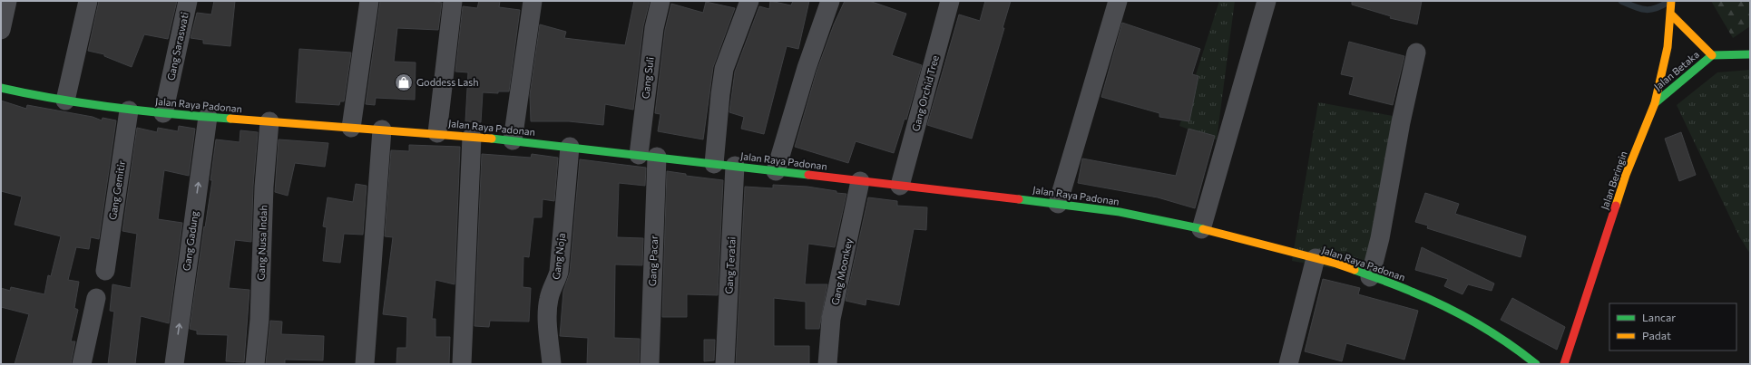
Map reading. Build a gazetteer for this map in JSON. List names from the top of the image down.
{
  "streets": {
    "main road": ["Jalan Betaka", "Jalan Raya Padonan", "Jalan Beringin"],
    "street": [
      "Gang Saraswati",
      "Gang Suli",
      "Gang Orchid Tree",
      "Gang Gemitir",
      "Gang Gadung",
      "Gang Nusa Indah",
      "Gang Noja",
      "Gang Pacar",
      "Gang Teratai",
      "Gang Moonkey"
    ]
  },
  "crossings": [
    ["Gang Saraswati", "Jalan Raya Padonan"],
    ["Jalan Betaka", "Jalan Beringin"],
    ["Gang Suli", "Jalan Raya Padonan"],
    ["Gang Orchid Tree", "Jalan Raya Padonan"],
    ["Jalan Raya Padonan", "Gang Gemitir"],
    ["Jalan Raya Padonan", "Gang Gadung"],
    ["Jalan Raya Padonan", "Gang Nusa Indah"],
    ["Jalan Raya Padonan", "Gang Noja"],
    ["Jalan Raya Padonan", "Gang Pacar"],
    ["Jalan Raya Padonan", "Gang Teratai"],
    ["Jalan Raya Padonan", "Gang Moonkey"]
  ],
  "one_way": ["Gang Gadung"],
  "places": {
    "shop": ["Goddess Lash"]
  },
  "legend": ["Lancar", "Padat"]
}
